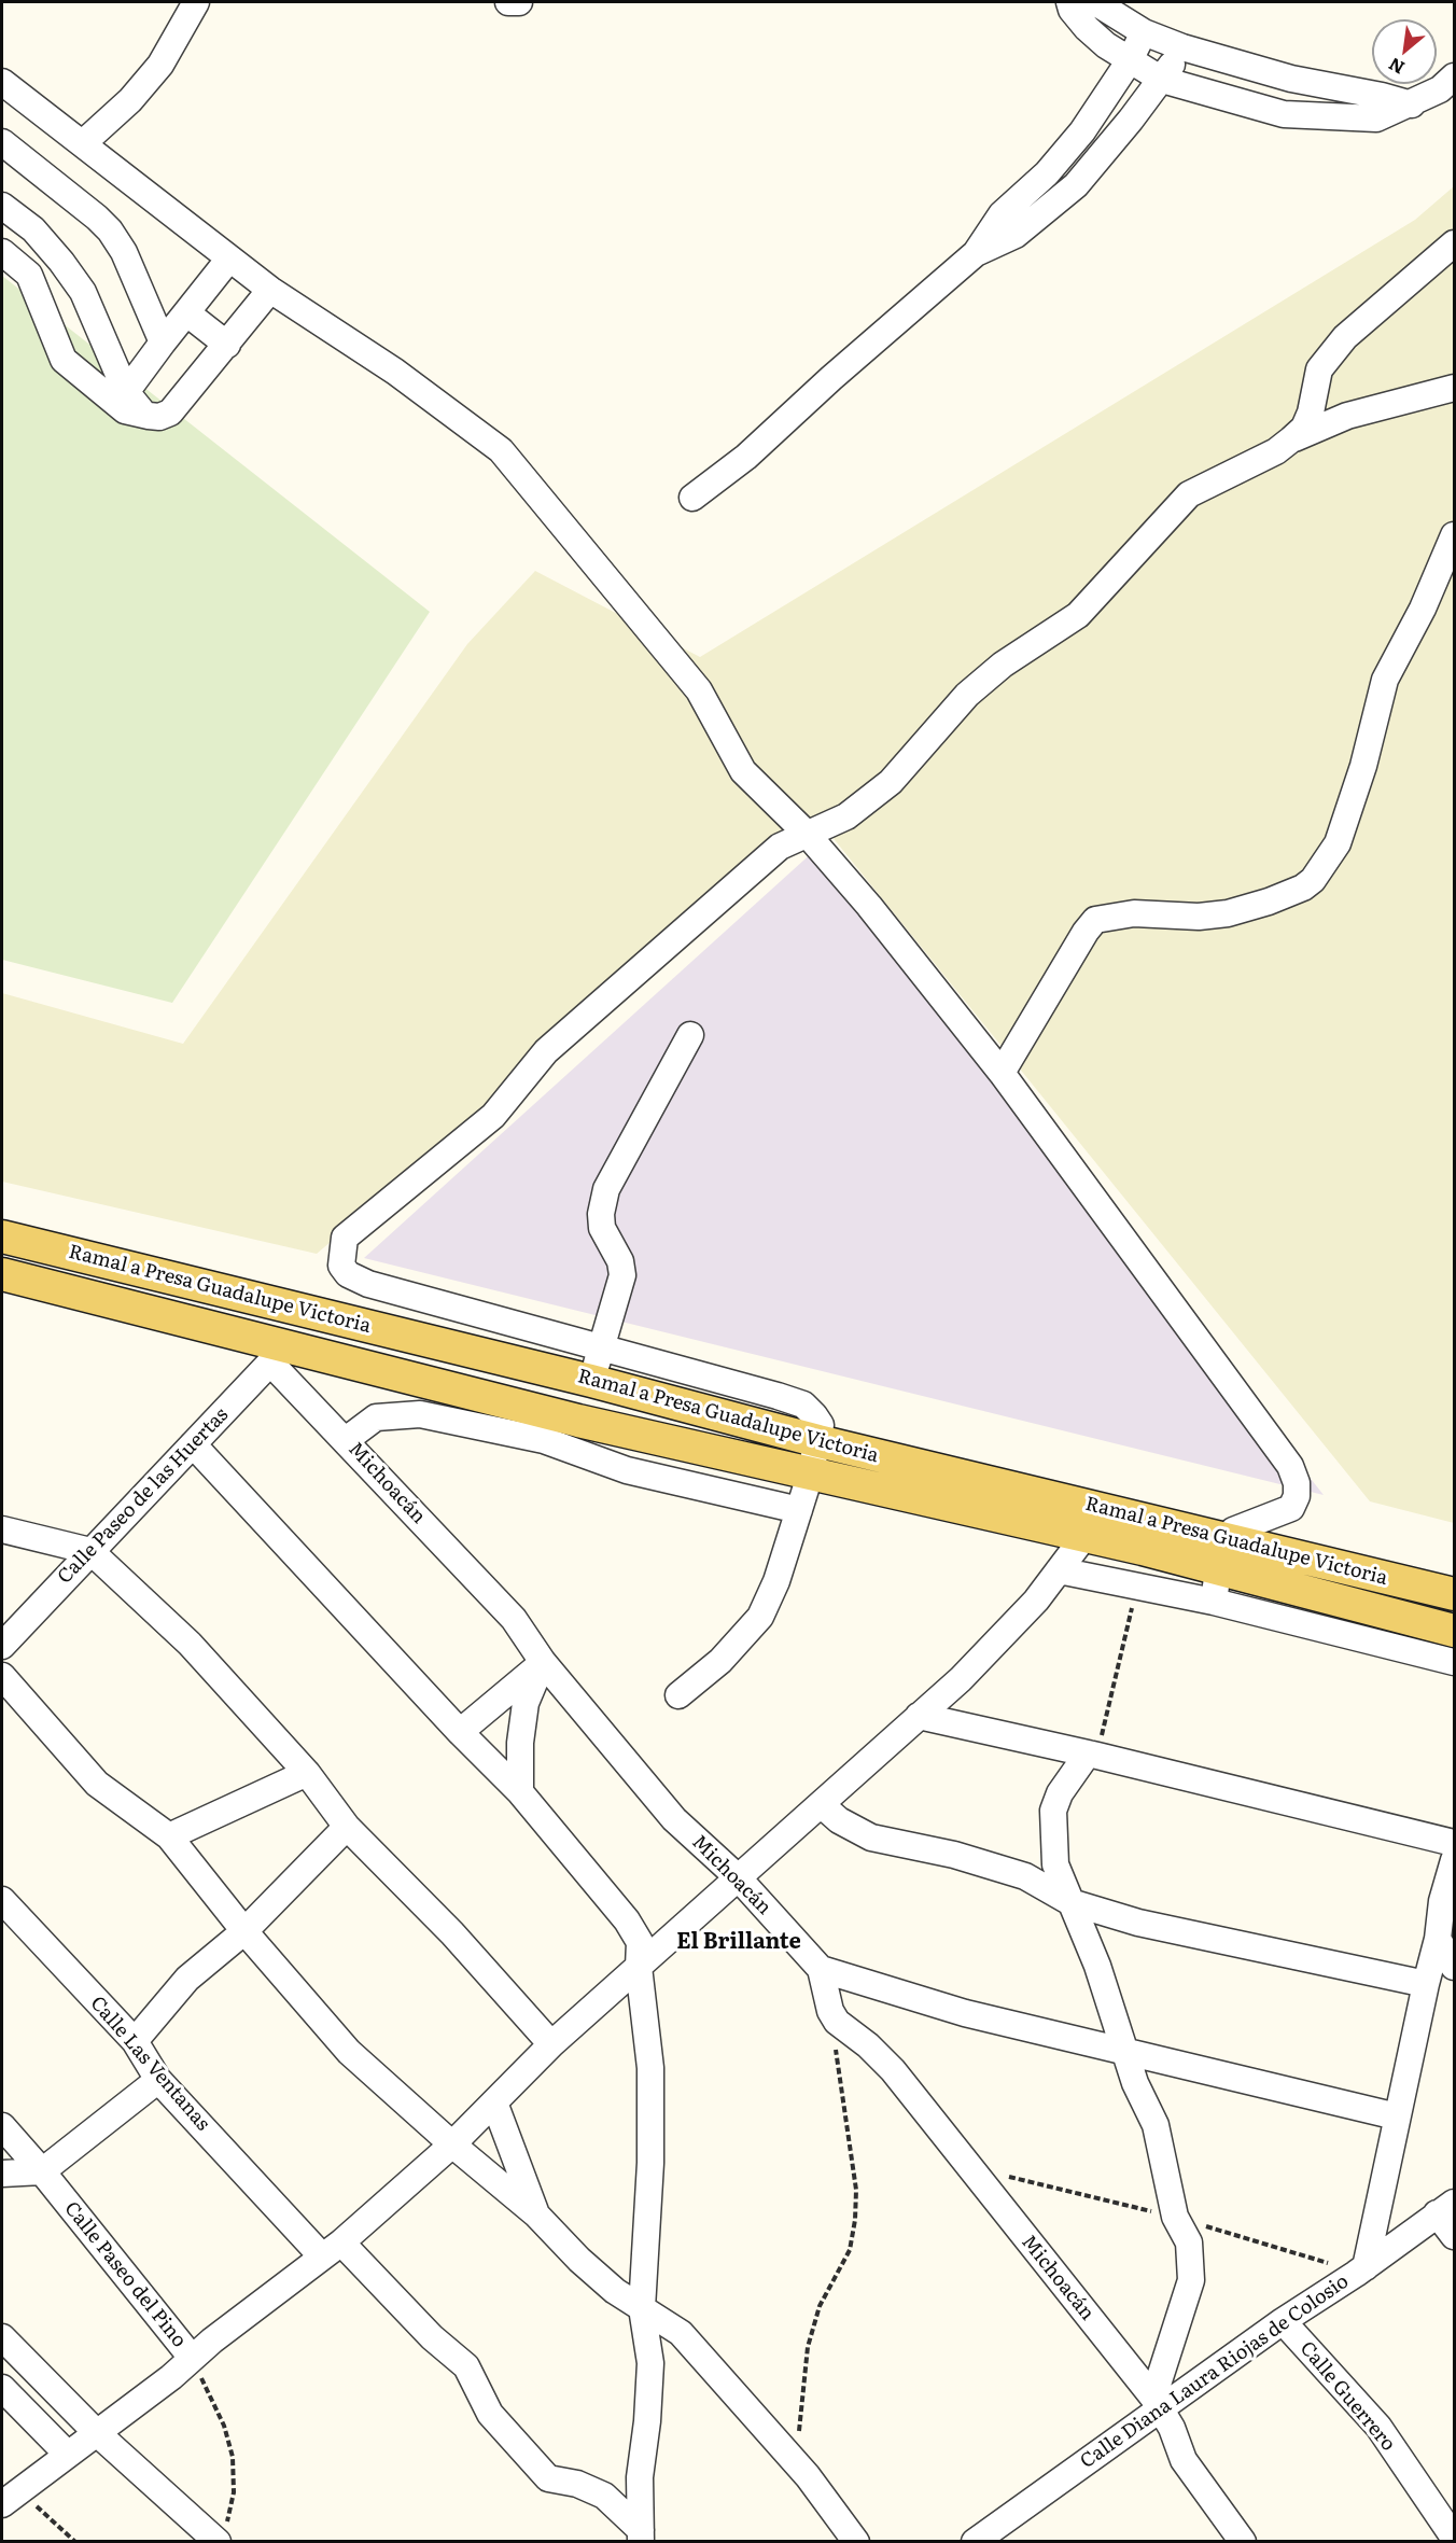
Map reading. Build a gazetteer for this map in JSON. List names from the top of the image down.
{
  "streets": {
    "main road": ["Ramal a Presa Guadalupe Victoria"],
    "street": [
      "Michoacán",
      "Calle Paseo de las Huertas",
      "Calle Las Ventanas",
      "Calle Paseo del Pino",
      "Calle Diana Laura Riojas de Colosio",
      "Calle Guerrero"
    ]
  },
  "crossings": [
    ["Ramal a Presa Guadalupe Victoria", "Michoacán"],
    ["Ramal a Presa Guadalupe Victoria", "Calle Paseo de las Huertas"],
    ["Ramal a Presa Guadalupe Victoria", "Calle Paseo del Pino"],
    ["Michoacán", "Calle Paseo de las Huertas"],
    ["Michoacán", "Calle Paseo del Pino"],
    ["Michoacán", "Calle Diana Laura Riojas de Colosio"],
    ["Calle Las Ventanas", "Calle Paseo del Pino"],
    ["Calle Diana Laura Riojas de Colosio", "Calle Guerrero"]
  ],
  "districts": ["El Brillante"],
  "north": "bottom left"
}
